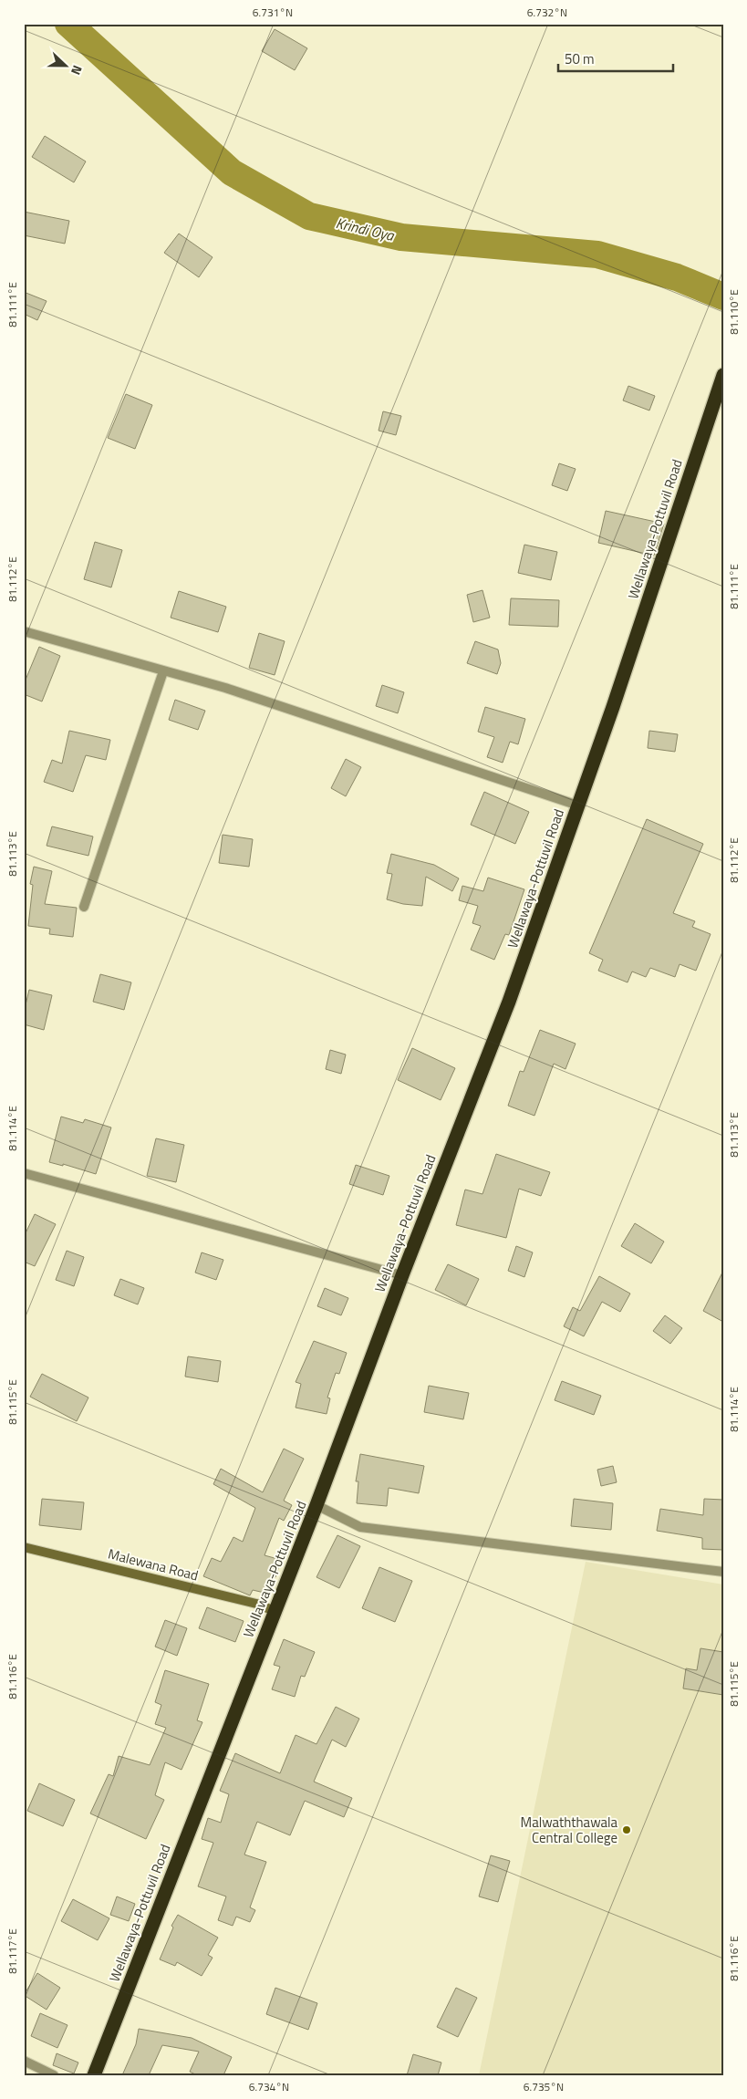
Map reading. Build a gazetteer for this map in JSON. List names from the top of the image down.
{
  "streets": {
    "highway": ["Wellawaya-Pottuvil Road"],
    "street": ["Malewana Road"]
  },
  "crossings": [
    ["Wellawaya-Pottuvil Road", "Malewana Road"]
  ],
  "water": ["Krindi Oya"],
  "places": ["Malwaththawala Central College"],
  "scale_bar": "50 m",
  "north": "right",
  "coordinates": [
    "6.731°N",
    "6.732°N",
    "81.111°E",
    "81.110°E",
    "81.112°E",
    "81.113°E",
    "81.114°E",
    "81.115°E",
    "81.116°E",
    "81.117°E",
    "6.734°N",
    "6.735°N"
  ]
}
